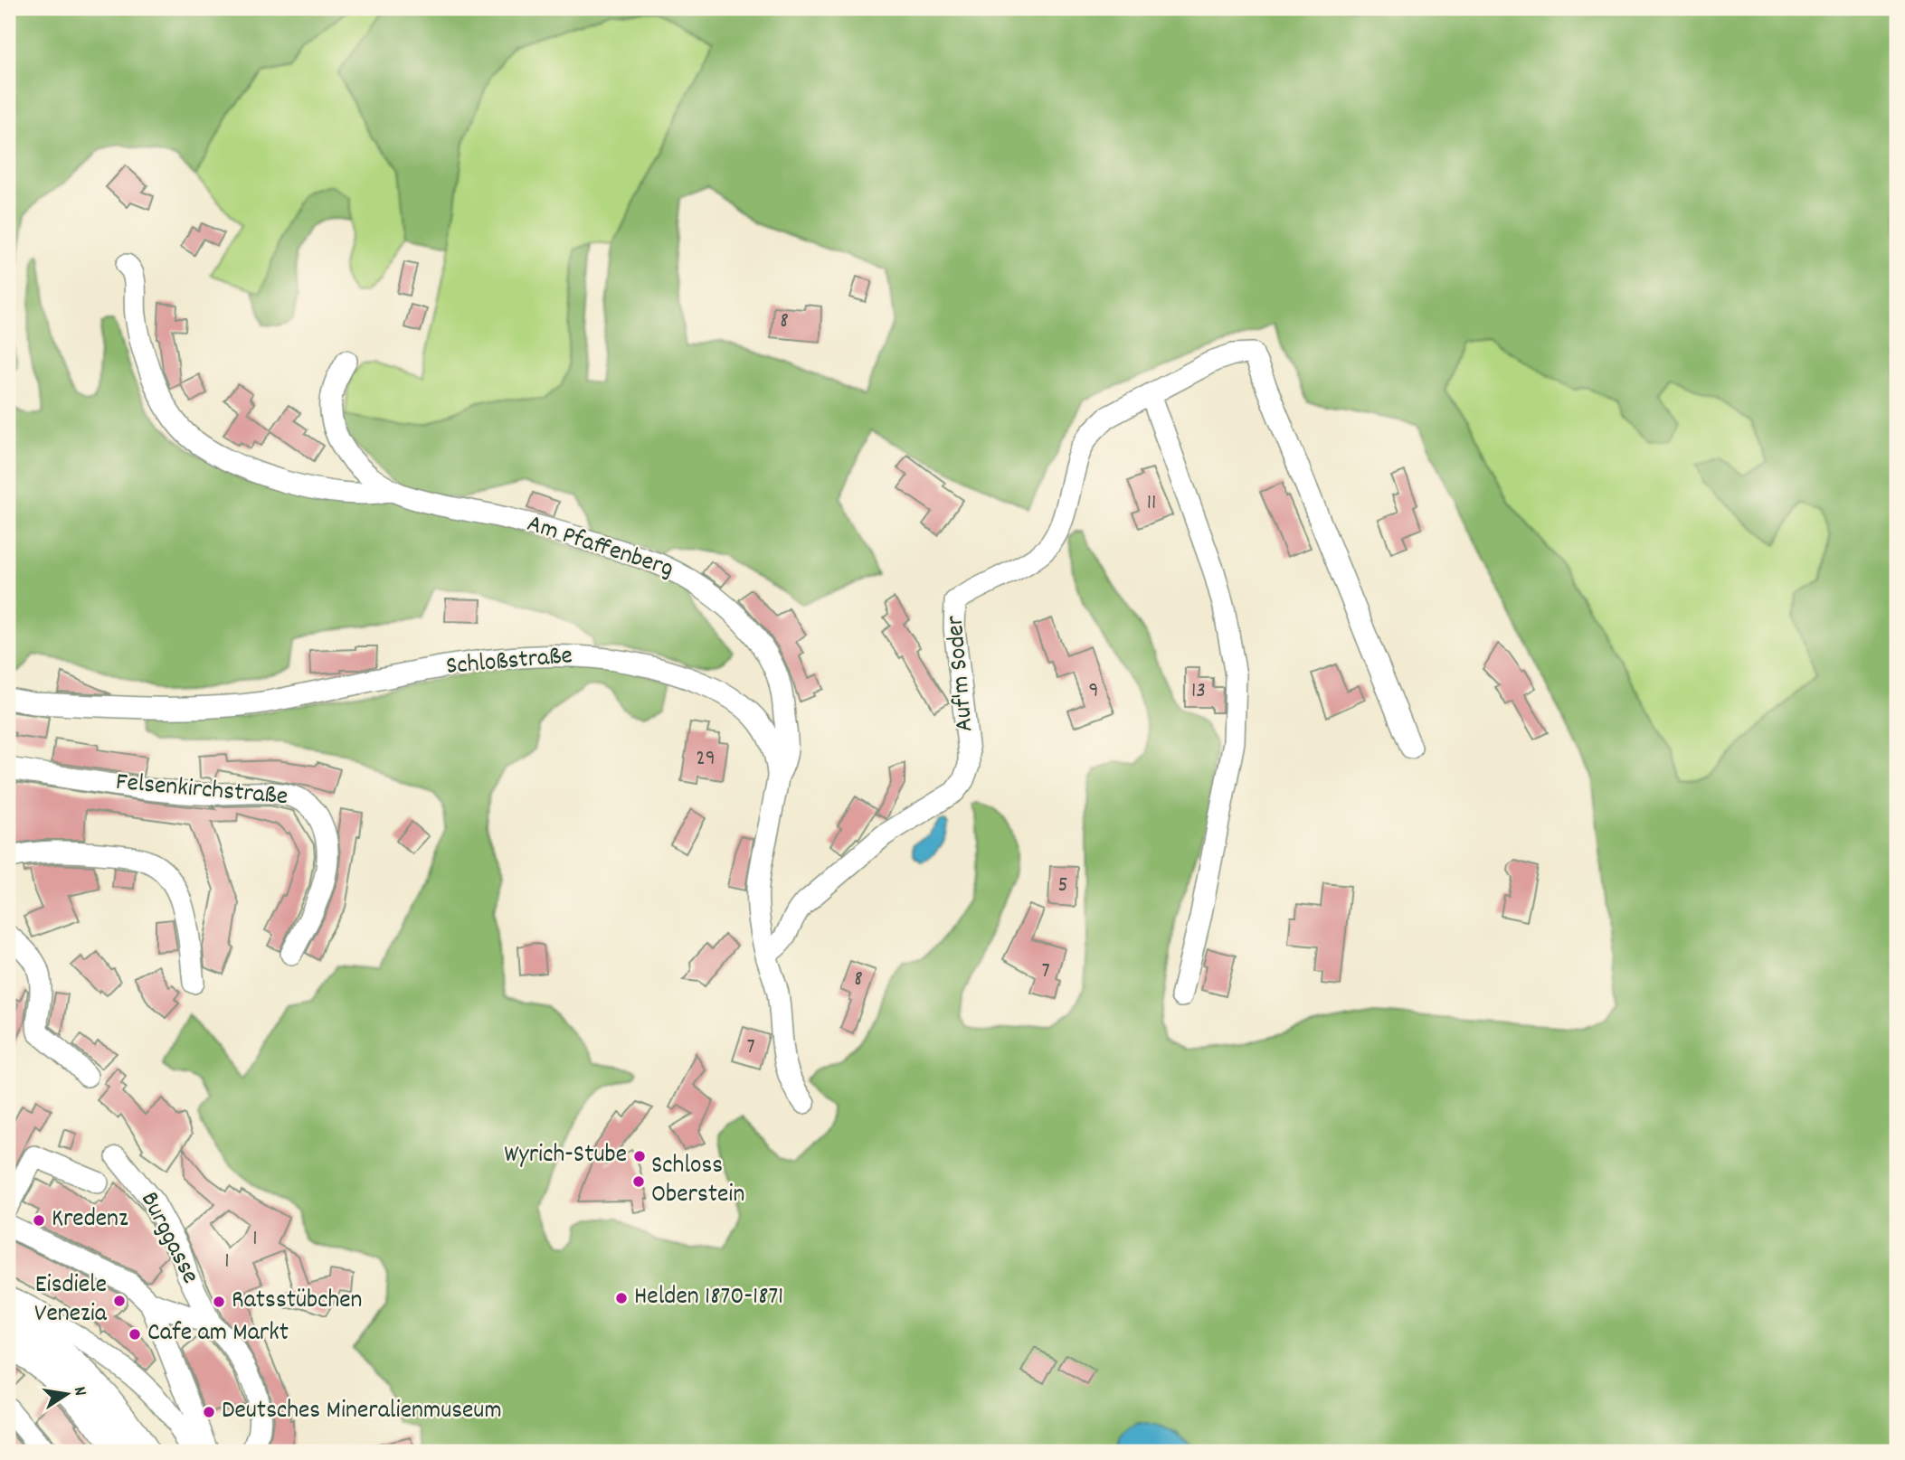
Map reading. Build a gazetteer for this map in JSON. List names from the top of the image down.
{
  "streets": {
    "street": [
      "Am Pfaffenberg",
      "Schloßstraße",
      "Auf'm Soder",
      "Felsenkirchstraße",
      "Burggasse"
    ]
  },
  "crossings": [
    ["Am Pfaffenberg", "Schloßstraße"],
    ["Schloßstraße", "Auf'm Soder"]
  ],
  "places": [
    "Wyrich-Stube",
    "Schloss Oberstein",
    "Kredenz",
    "Helden 1870-1871",
    "Eisdiele Venezia",
    "Ratsstübchen",
    "Cafe am Markt",
    "Deutsches Mineralienmuseum"
  ],
  "house_numbers": [
    "8",
    "11",
    "9",
    "13",
    "29",
    "5",
    "7",
    "8",
    "7",
    "1",
    "1"
  ],
  "north": "right"
}
